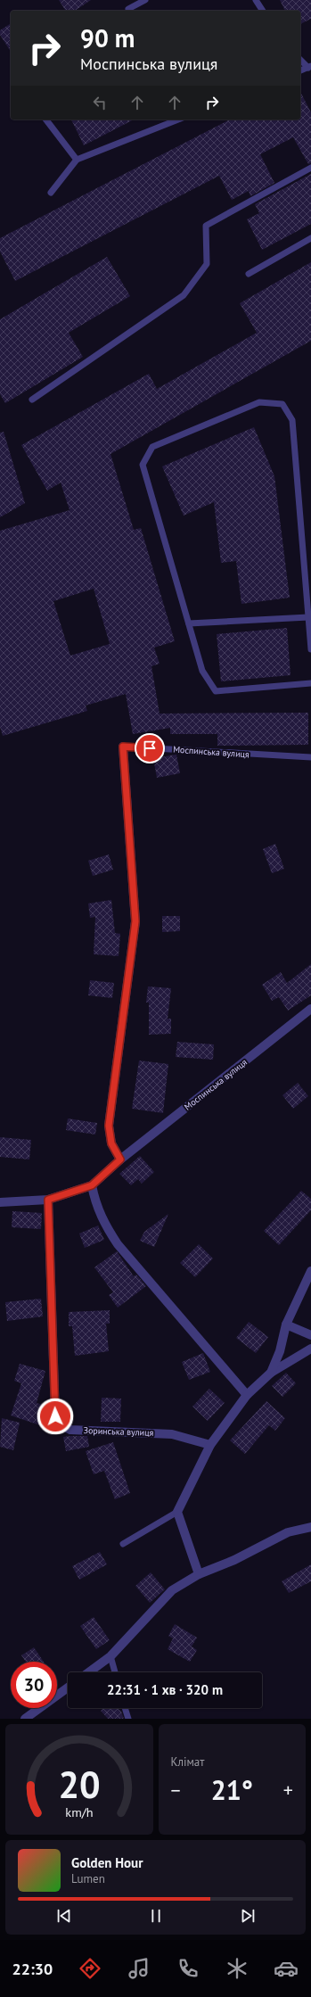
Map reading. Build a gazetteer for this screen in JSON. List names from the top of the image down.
{
  "streets": {
    "street": ["Моспинська вулиця", "Зоринська вулиця"]
  },
  "crossings": [
    ["Моспинська вулиця", "Зоринська вулиця"]
  ],
  "page": {
    "turn": ["90 m", "Моспинська вулиця"],
    "limit": "30",
    "trip": "22:31 · 1 хв · 320 m",
    "tile": "Клімат",
    "heat": ["−", "21°", "+"],
    "song": ["Golden Hour", "Lumen"],
    "tabs": "22:30",
    "gauge": ["20", "km/h"]
  }
}
